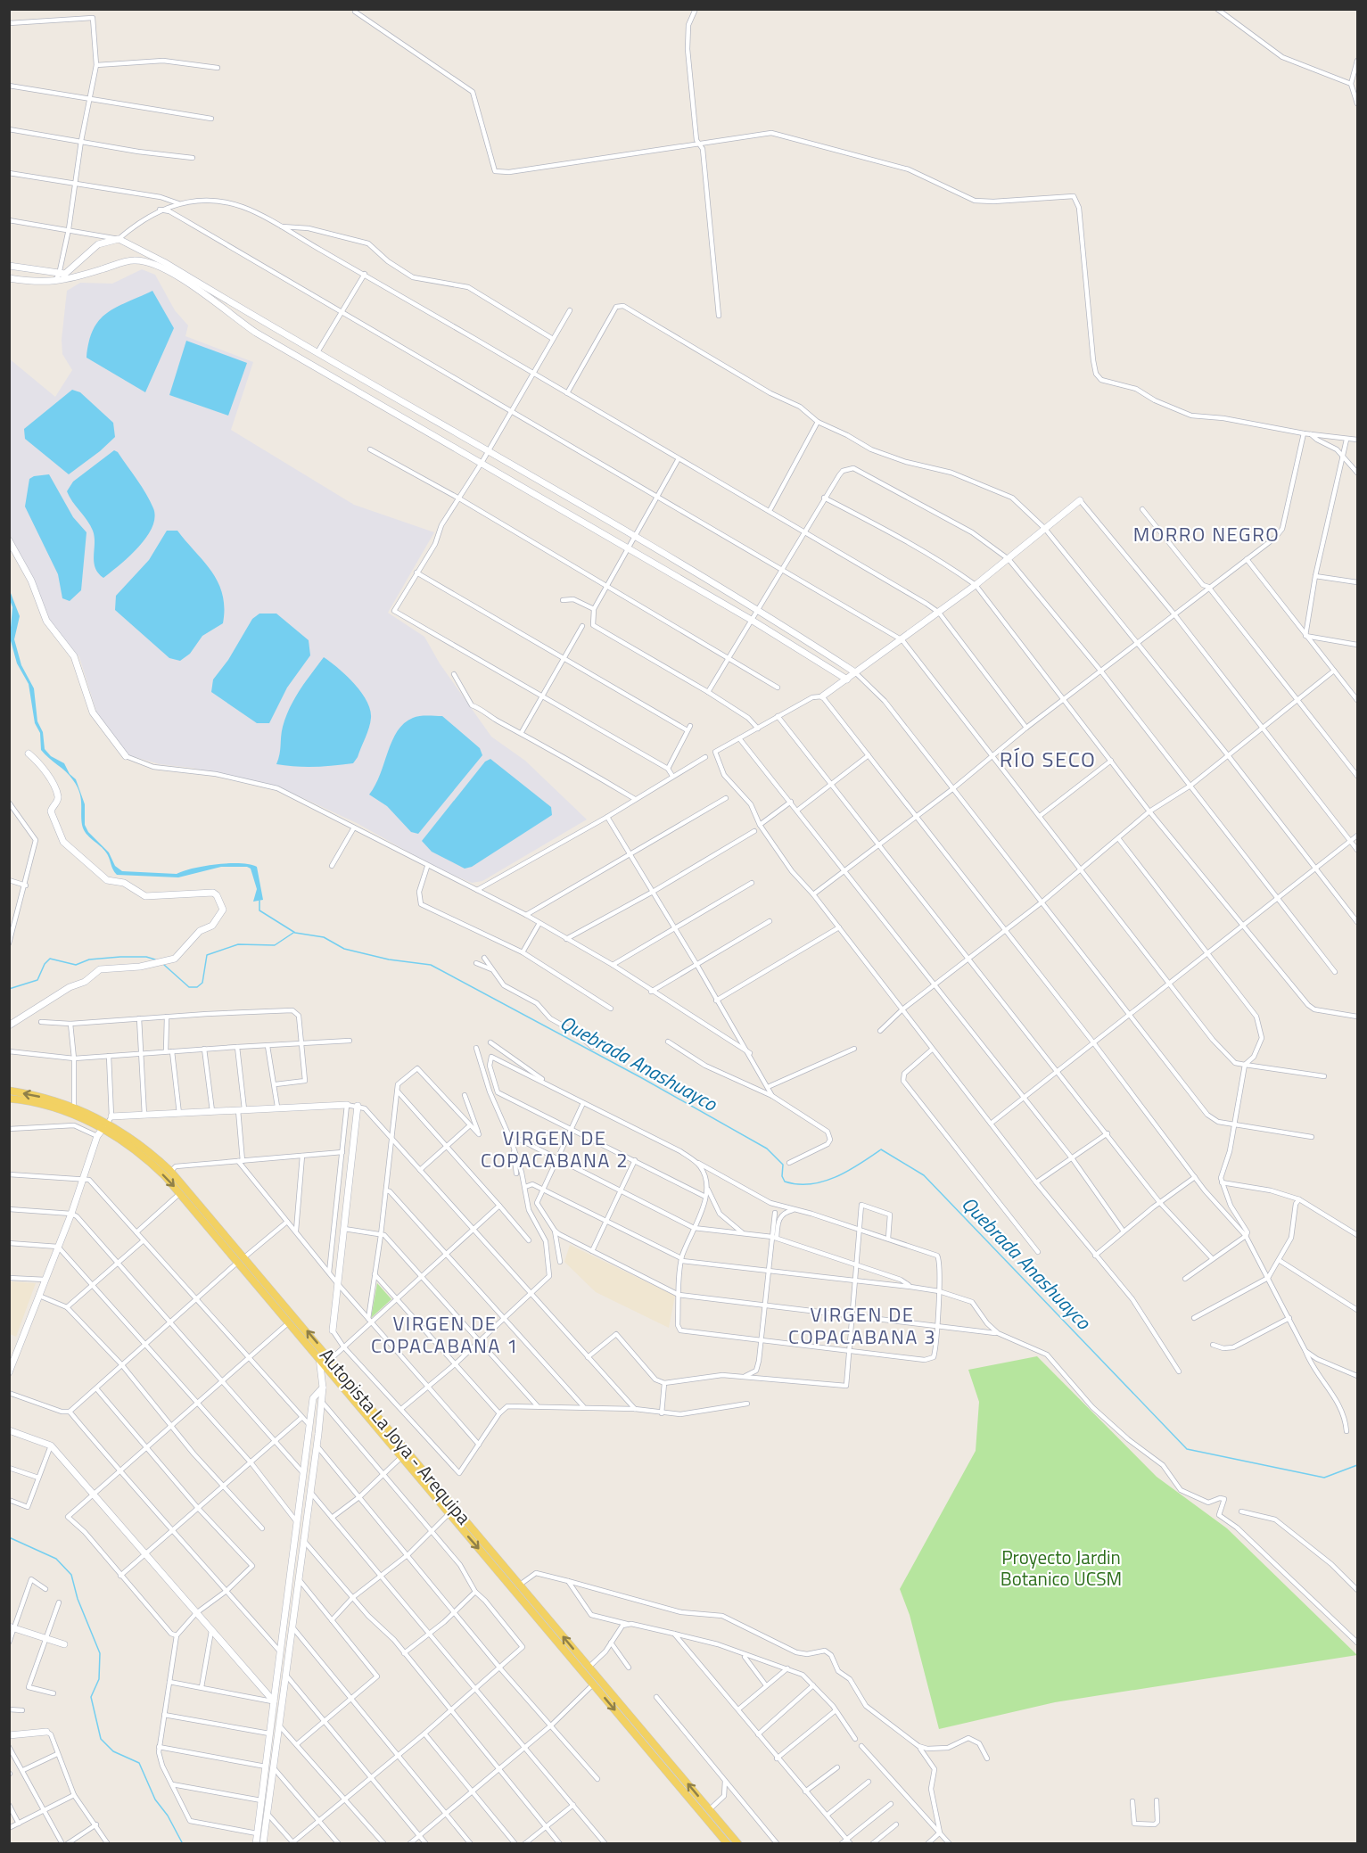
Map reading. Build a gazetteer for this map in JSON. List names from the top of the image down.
{
  "streets": {
    "main road": ["Autopista La Joya - Arequipa"]
  },
  "districts": [
    "MORRO NEGRO",
    "RÍO SECO",
    "VIRGEN DE COPACABANA 2",
    "VIRGEN DE COPACABANA 3",
    "VIRGEN DE COPACABANA 1"
  ],
  "water": ["Quebrada Anashuayco"],
  "parks": ["Proyecto Jardin Botanico UCSM"]
}
